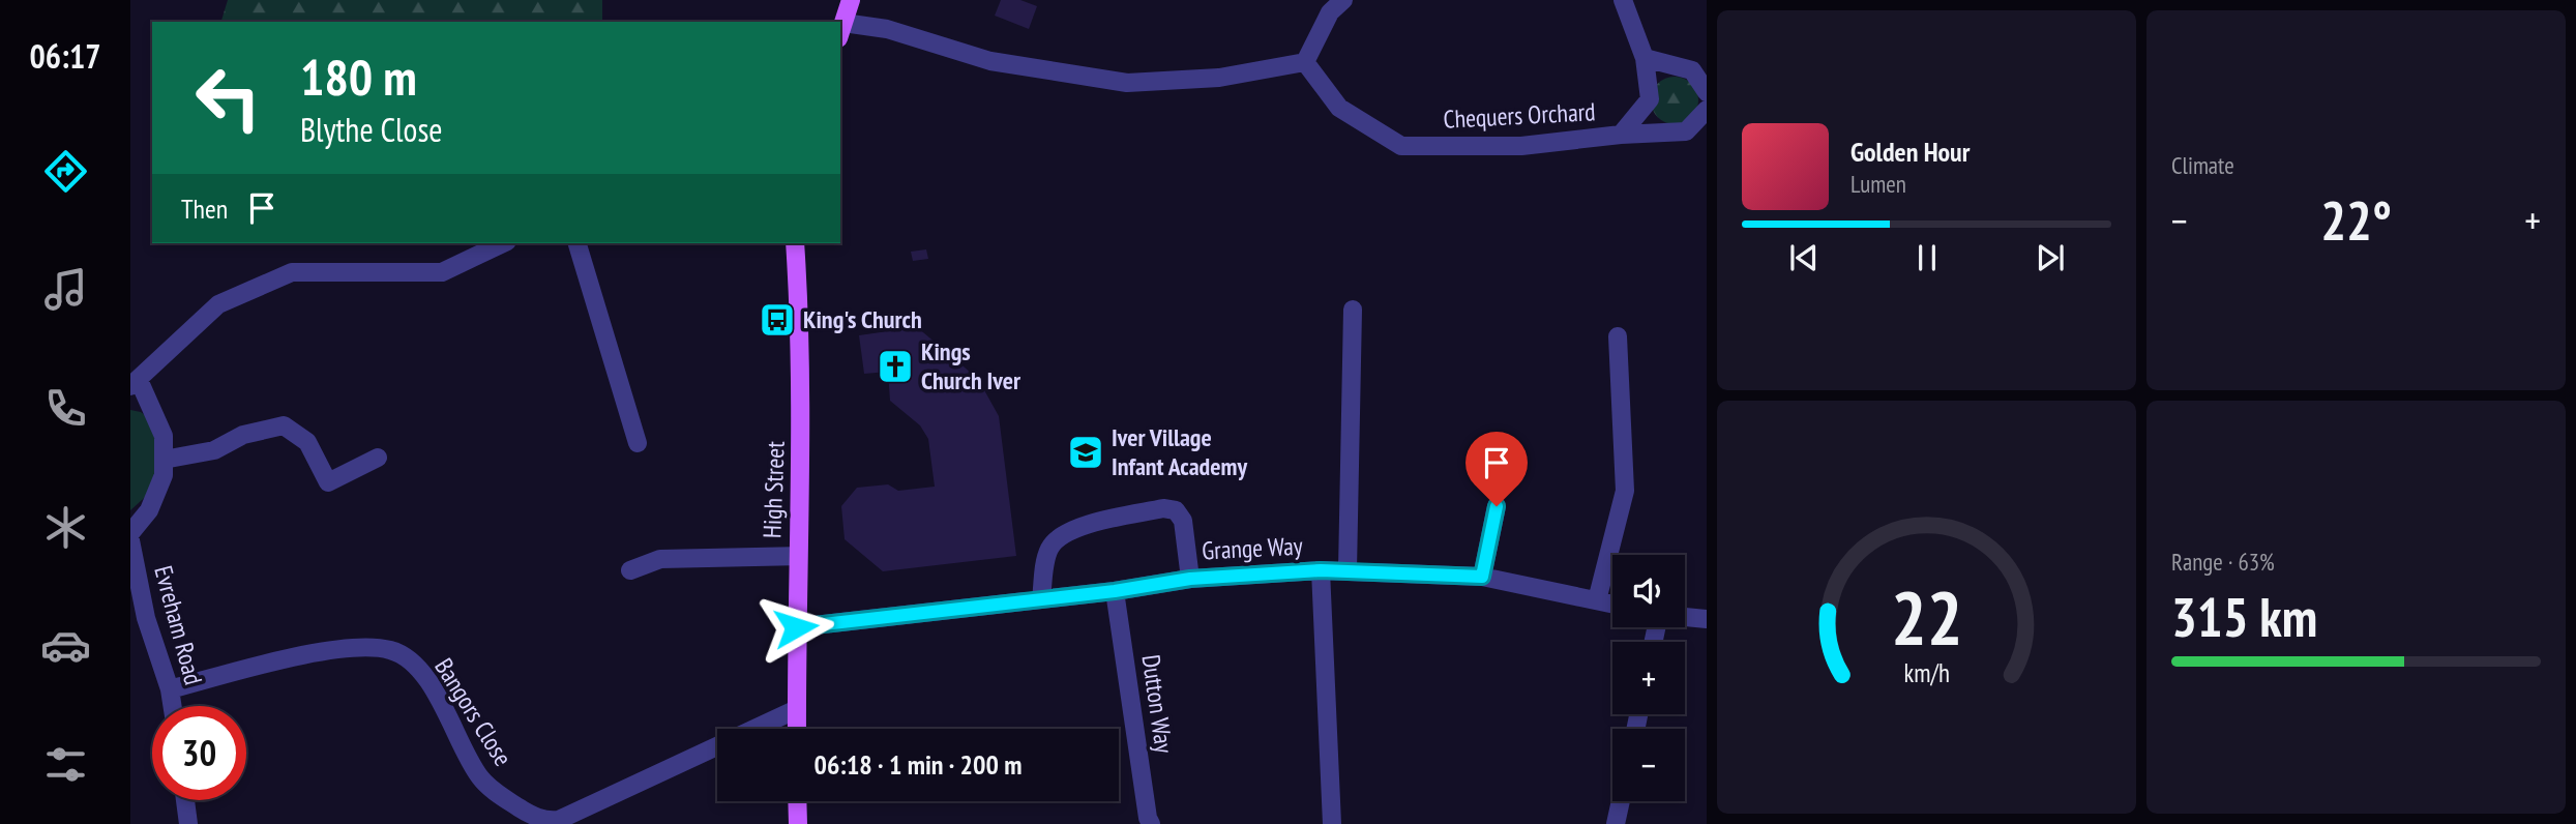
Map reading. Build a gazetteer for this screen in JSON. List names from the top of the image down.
{
  "streets": {
    "main road": ["High Street"],
    "street": [
      "Chequers Orchard",
      "Grange Way",
      "Evreham Road",
      "Dutton Way",
      "Bangors Close"
    ]
  },
  "crossings": [
    ["High Street", "Grange Way"],
    ["High Street", "Bangors Close"],
    ["Grange Way", "Dutton Way"],
    ["Evreham Road", "Bangors Close"]
  ],
  "places": {
    "bus stop": ["King's Church"],
    "church": ["Kings Church Iver"],
    "school or university": ["Iver Village Infant Academy"]
  },
  "page": {
    "tabs": "06:17",
    "tile": [
      "Climate",
      ["Range · 63%", "315 km"]
    ],
    "turn": ["180 m", "Blythe Close"],
    "song": ["Golden Hour", "Lumen"],
    "then": "Then",
    "heat": ["−", "22°", "+"],
    "map_buttons": ["+", "−"],
    "limit": "30",
    "trip": "06:18 · 1 min · 200 m",
    "gauge": ["22", "km/h"]
  }
}
